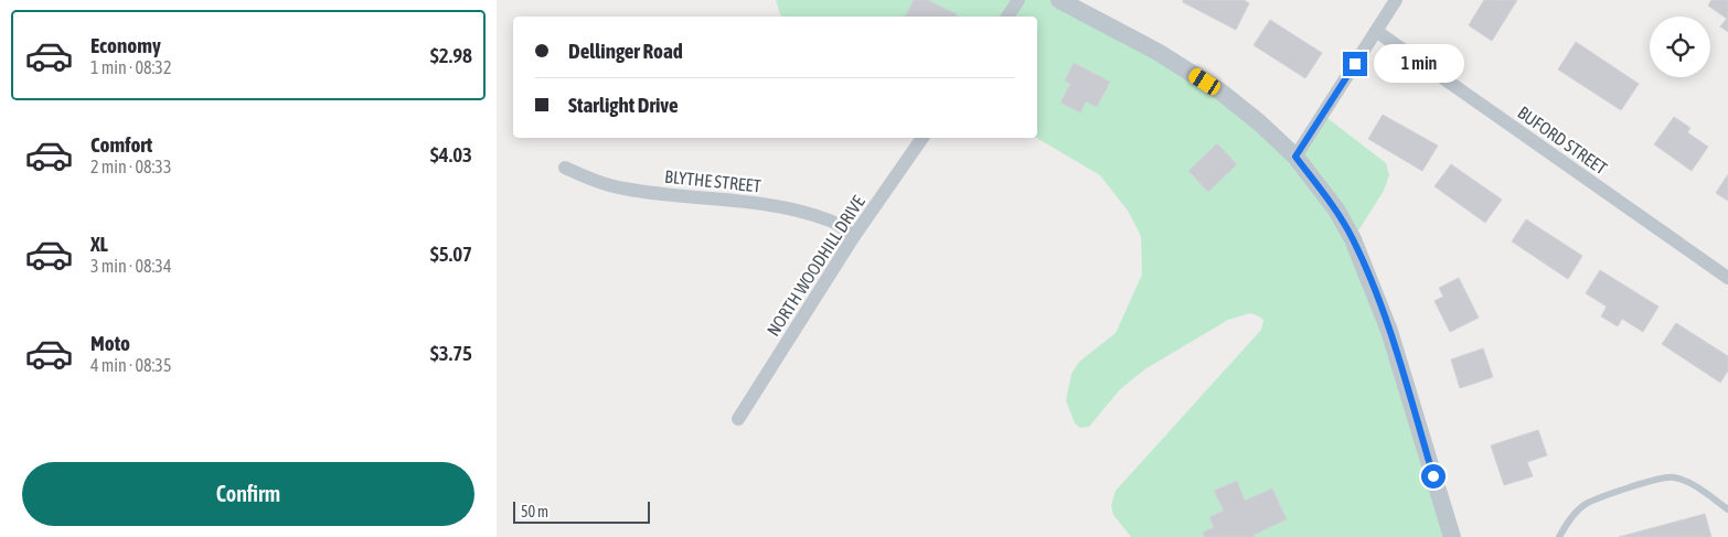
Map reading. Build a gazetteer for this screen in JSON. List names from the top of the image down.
{
  "streets": {
    "street": ["BUFORD STREET", "BLYTHE STREET", "NORTH WOODHILL DRIVE"]
  },
  "crossings": [
    ["BLYTHE STREET", "NORTH WOODHILL DRIVE"]
  ],
  "scale_bar": "50 m",
  "page": {
    "list": [
      {
        "name": "Economy",
        "note": "1 min · 08:32",
        "value": "$2.98"
      },
      {
        "name": "Comfort",
        "note": "2 min · 08:33",
        "value": "$4.03"
      },
      {
        "name": "XL",
        "note": "3 min · 08:34",
        "value": "$5.07"
      },
      {
        "name": "Moto",
        "note": "4 min · 08:35",
        "value": "$3.75"
      }
    ],
    "banner": ["Dellinger Road", "Starlight Drive"],
    "bubble": "1 min",
    "buttons": "Confirm",
    "scale": "50 m"
  }
}
